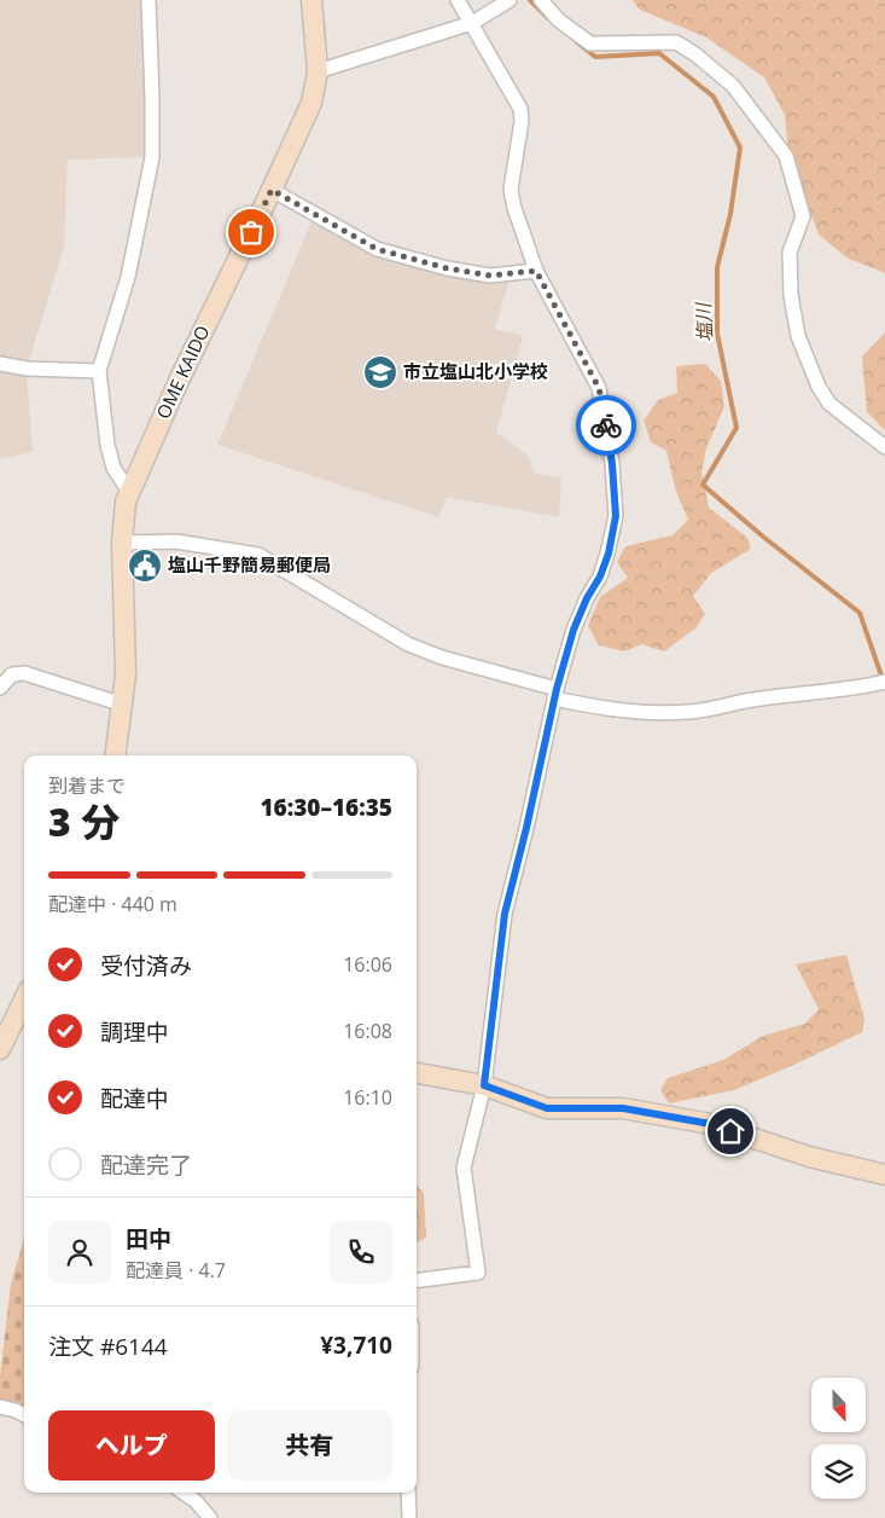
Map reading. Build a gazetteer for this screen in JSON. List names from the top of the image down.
{
  "streets": {
    "street": ["OME KAIDO"]
  },
  "water": ["塩川"],
  "places": {
    "school or university": ["市立塩山北小学校"],
    "public building": ["塩山千野簡易郵便局"]
  },
  "north": "bottom",
  "page": {
    "heading": ["3 分", "到着まで", "16:30–16:35"],
    "panel": [
      "田中",
      "配達員 · 4.7",
      "注文 #6144",
      "¥3,710"
    ],
    "bar": "配達中 · 440 m",
    "list": [
      ["受付済み", "16:06"],
      ["調理中", "16:08"],
      ["配達中", "16:10"],
      "配達完了"
    ],
    "buttons": ["ヘルプ", "共有"]
  }
}
